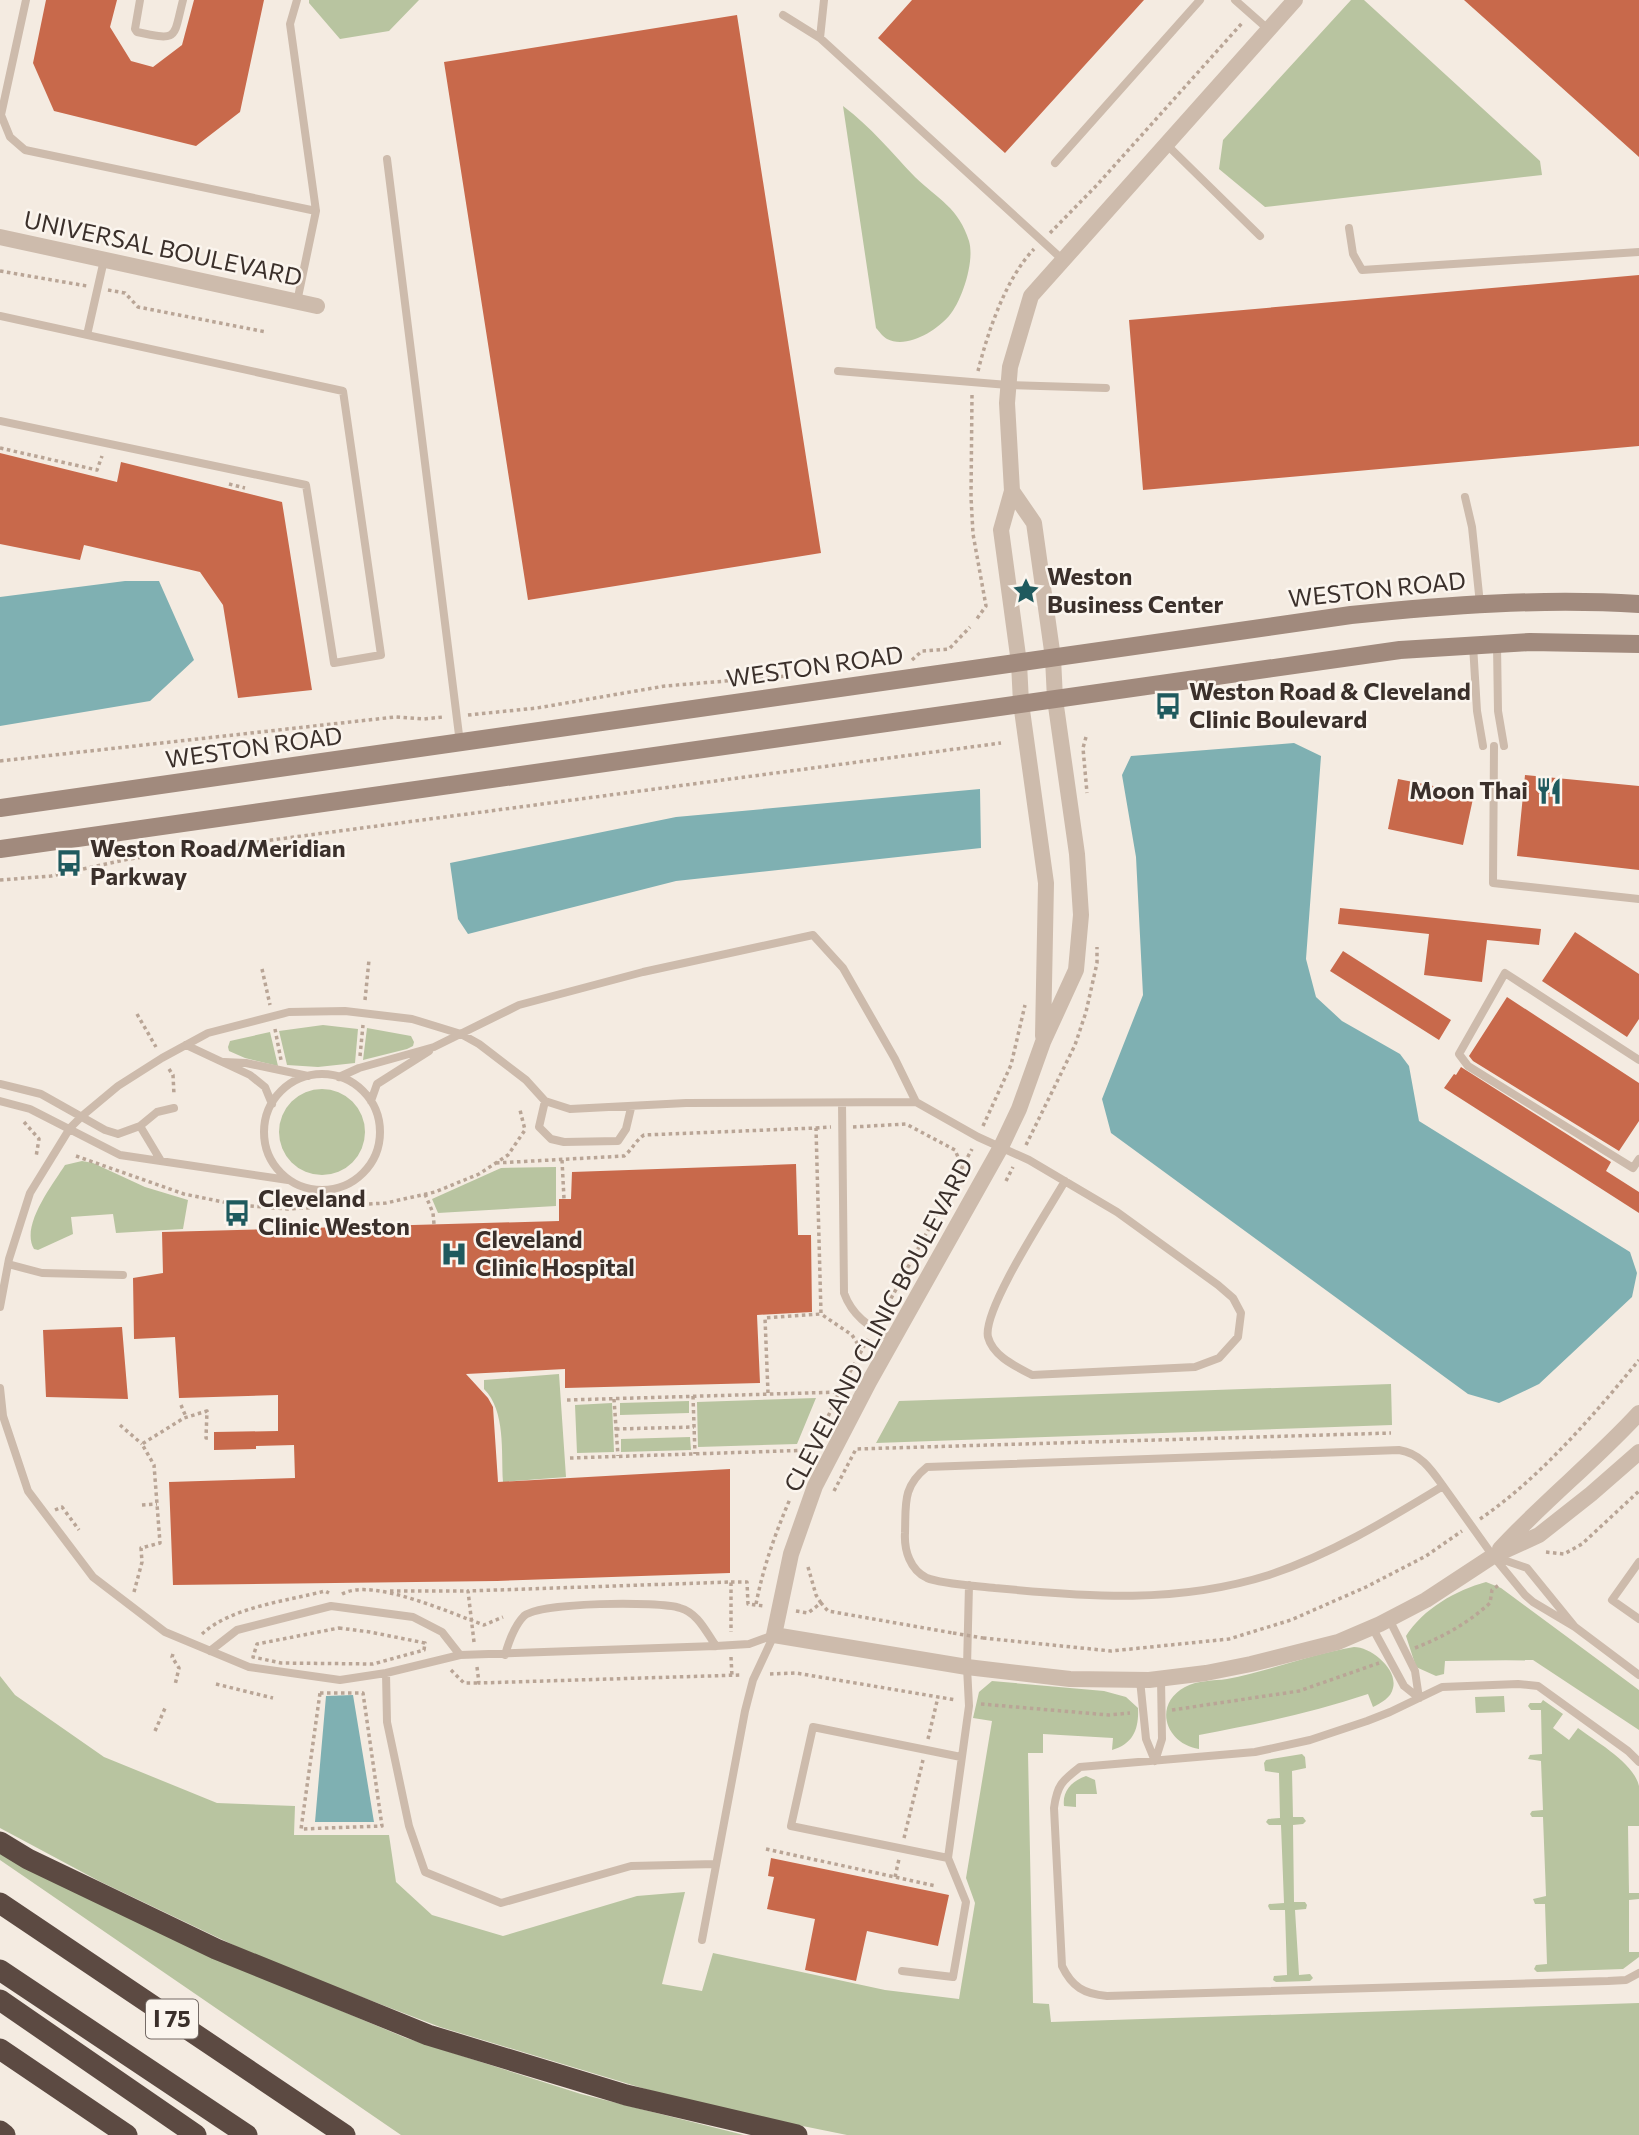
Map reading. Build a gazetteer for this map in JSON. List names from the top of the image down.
{
  "streets": {
    "highway": ["I 75"],
    "main road": ["WESTON ROAD"],
    "street": ["UNIVERSAL BOULEVARD", "CLEVELAND CLINIC BOULEVARD"]
  },
  "crossings": [
    ["WESTON ROAD", "CLEVELAND CLINIC BOULEVARD"]
  ],
  "places": {
    "place": ["Weston Business Center"],
    "bus stop": ["Weston Road & Cleveland Clinic Boulevard", "Weston Road/Meridian Parkway", "Cleveland Clinic Weston"],
    "restaurant": ["Moon Thai"],
    "hospital": ["Cleveland Clinic Hospital"]
  }
}
